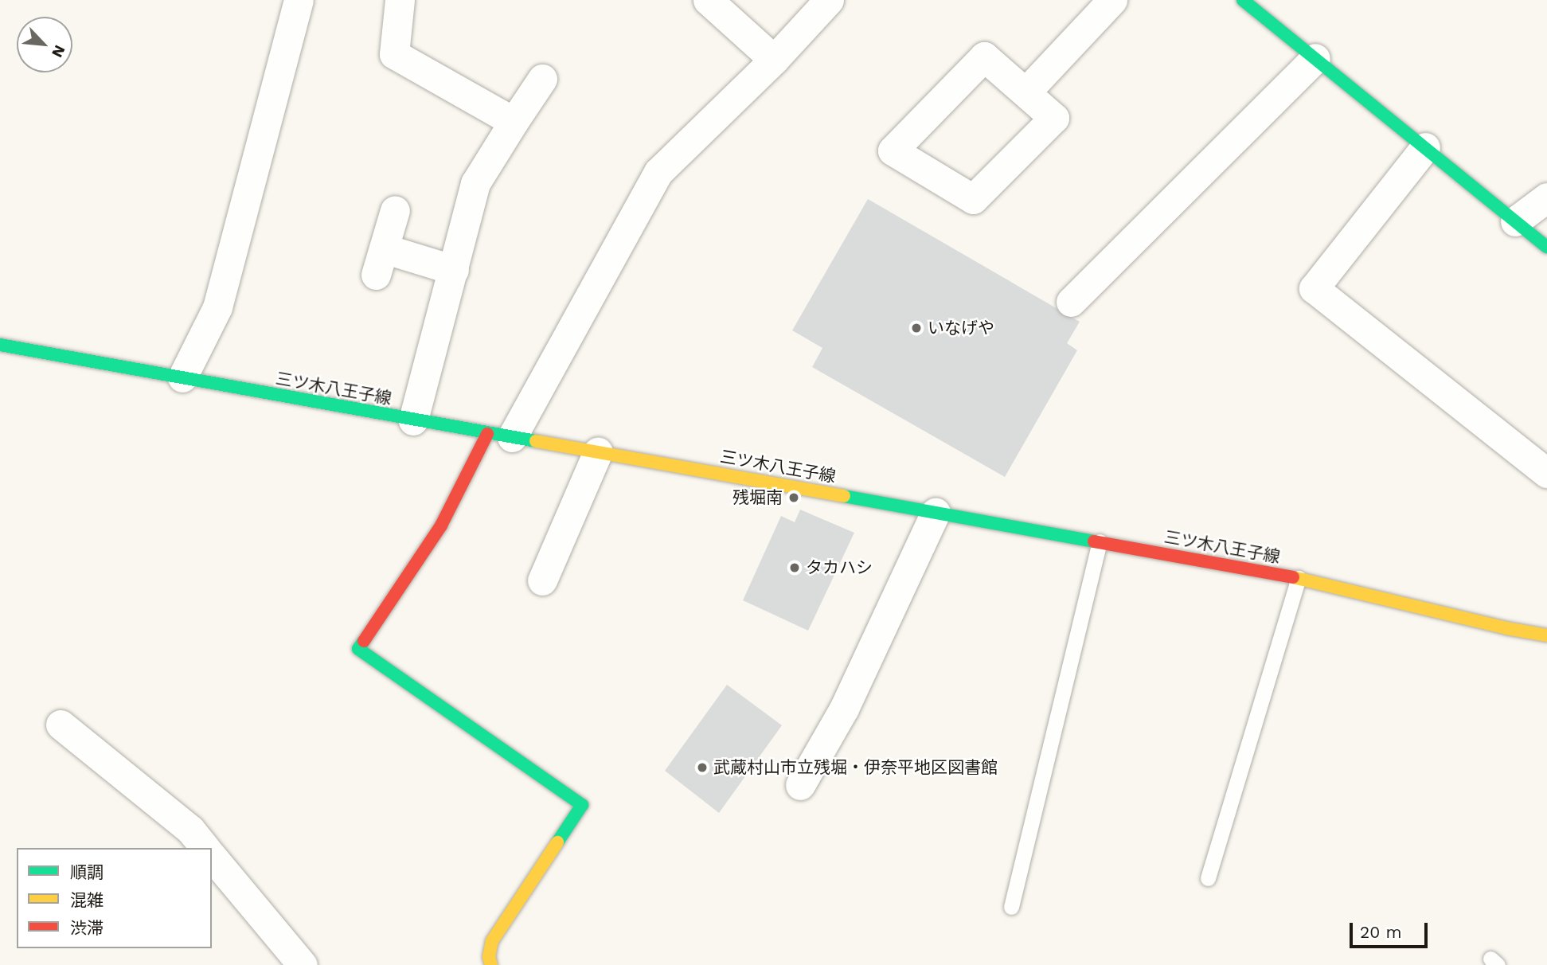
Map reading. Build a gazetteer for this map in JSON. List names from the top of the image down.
{
  "streets": {
    "main road": ["三ツ木八王子線"]
  },
  "places": [
    "いなげや",
    "残堀南",
    "タカハシ",
    "武蔵村山市立残堀・伊奈平地区図書館"
  ],
  "legend": ["順調", "混雑", "渋滞"],
  "scale_bar": "20 m",
  "north": "bottom right"
}
